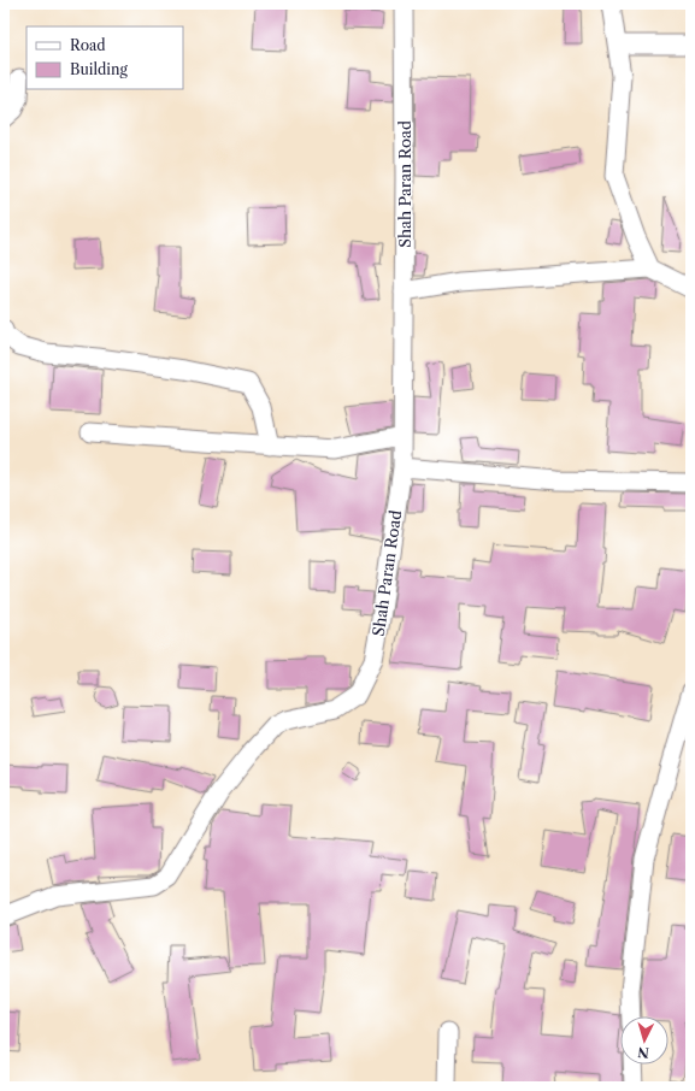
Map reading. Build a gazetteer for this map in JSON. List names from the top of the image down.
{
  "streets": {
    "street": ["Shah Paran Road"]
  },
  "legend": ["Road", "Building"],
  "north": "bottom"
}
